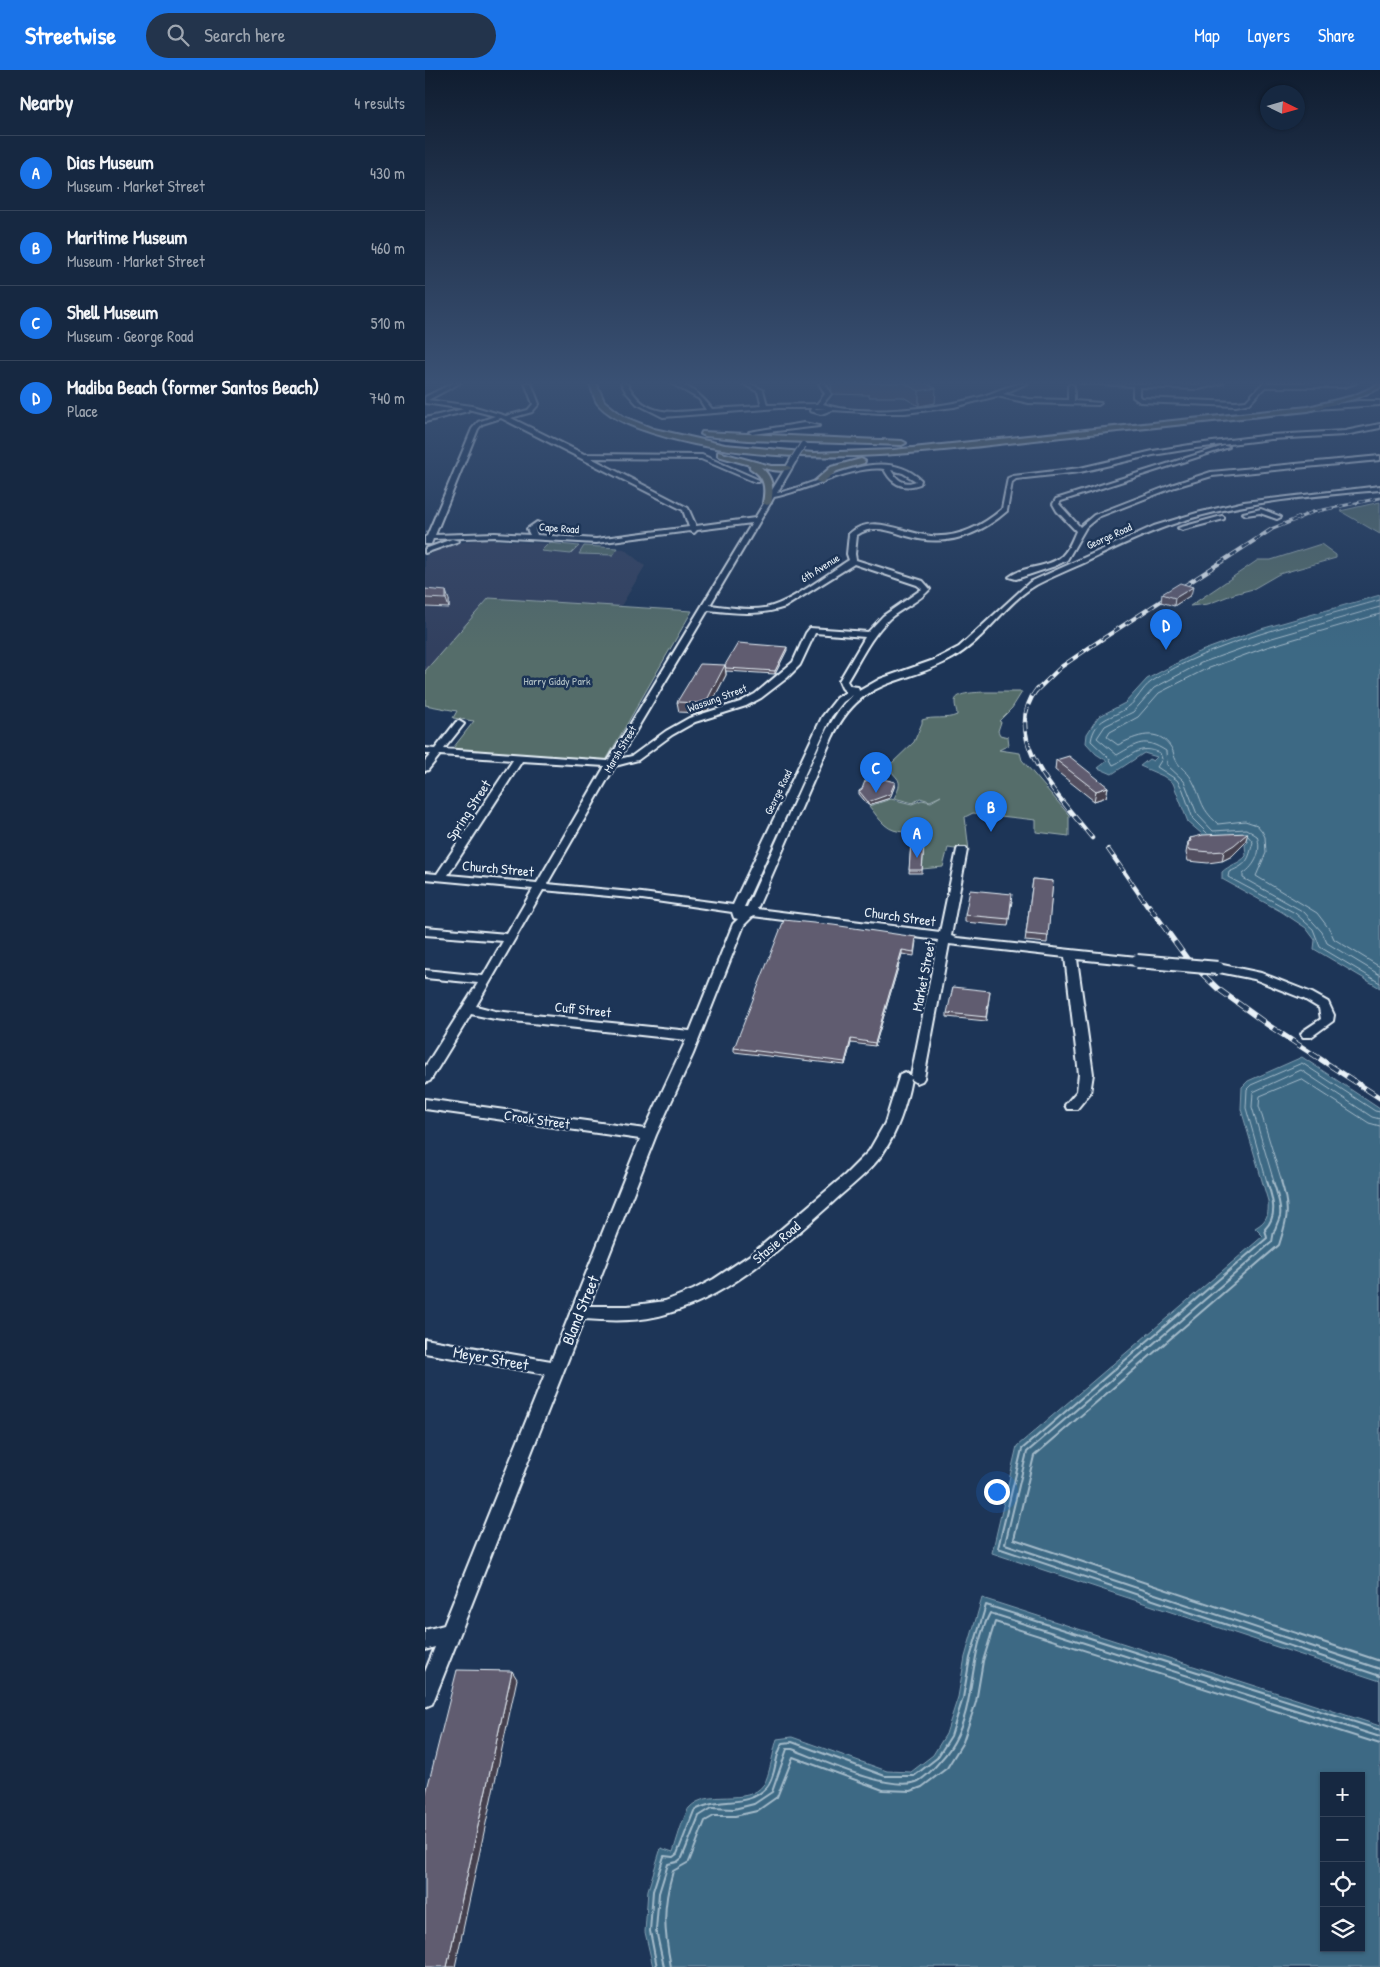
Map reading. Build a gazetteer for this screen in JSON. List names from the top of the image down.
{
  "streets": {
    "street": [
      "Cape Road",
      "George Road",
      "6th Avenue",
      "Wassung Street",
      "Marsh Street",
      "Spring Street",
      "Church Street",
      "Market Street",
      "Cuff Street",
      "Crook Street",
      "Stasie Road",
      "Bland Street",
      "Meyer Street"
    ]
  },
  "crossings": [
    ["Cape Road", "Marsh Street"],
    ["George Road", "Church Street"],
    ["George Road", "Bland Street"],
    ["6th Avenue", "Marsh Street"],
    ["Wassung Street", "Marsh Street"],
    ["Wassung Street", "Spring Street"],
    ["Marsh Street", "Church Street"],
    ["Marsh Street", "Cuff Street"],
    ["Spring Street", "Church Street"],
    ["Church Street", "Market Street"],
    ["Church Street", "Bland Street"],
    ["Market Street", "Stasie Road"],
    ["Cuff Street", "Bland Street"],
    ["Crook Street", "Bland Street"],
    ["Stasie Road", "Bland Street"],
    ["Bland Street", "Meyer Street"]
  ],
  "parks": ["Harry Giddy Park"],
  "north": "right",
  "page": {
    "header": "Streetwise",
    "search": "Search here",
    "nav": ["Map", "Layers", "Share"],
    "heading": ["Nearby", "4 results"],
    "list": [
      {
        "mark": "A",
        "name": "Dias Museum",
        "note": "Museum · Market Street",
        "value": "430 m"
      },
      {
        "mark": "B",
        "name": "Maritime Museum",
        "note": "Museum · Market Street",
        "value": "460 m"
      },
      {
        "mark": "C",
        "name": "Shell Museum",
        "note": "Museum · George Road",
        "value": "510 m"
      },
      {
        "mark": "D",
        "name": "Madiba Beach (former Santos Beach)",
        "note": "Place",
        "value": "740 m"
      }
    ],
    "pins": [
      "D",
      "C",
      "B",
      "A"
    ],
    "map_buttons": ["+", "−"]
  }
}
